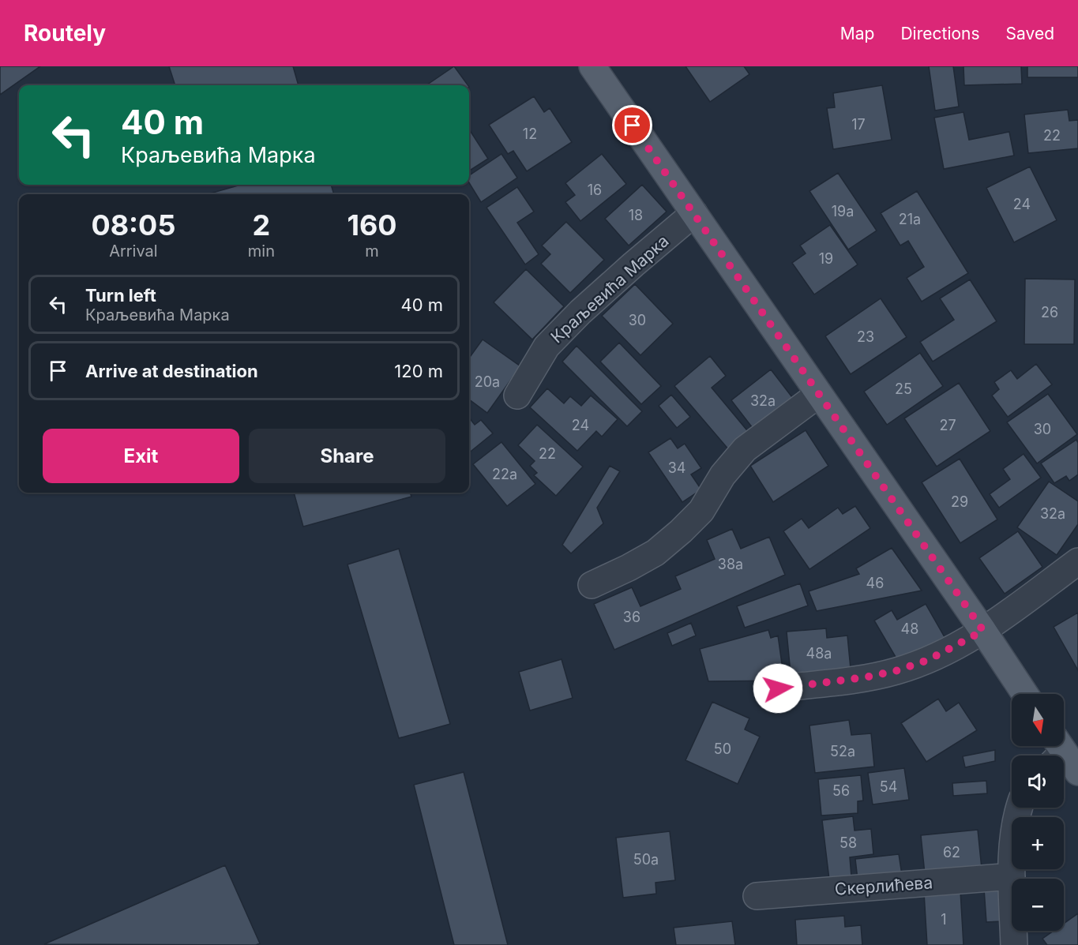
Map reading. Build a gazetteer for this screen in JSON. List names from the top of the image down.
{
  "streets": {
    "street": ["Краљевића Марка", "Скерлићева"]
  },
  "house_numbers": [
    "17",
    "12",
    "22",
    "16",
    "24",
    "19a",
    "18",
    "21a",
    "19",
    "26",
    "30",
    "23",
    "20a",
    "25",
    "32a",
    "24",
    "27",
    "30",
    "22",
    "34",
    "22a",
    "29",
    "32a",
    "38a",
    "46",
    "36",
    "48",
    "48a",
    "50",
    "52a",
    "54",
    "56",
    "58",
    "62",
    "50a",
    "1"
  ],
  "north": "bottom",
  "page": {
    "header": "Routely",
    "nav": ["Map", "Directions", "Saved"],
    "turn": ["40 m", "Краљевића Марка"],
    "eta": [
      "08:05",
      "Arrival",
      "2",
      "min",
      "160",
      "m"
    ],
    "list": [
      {
        "name": "Turn left",
        "note": "Краљевића Марка",
        "value": "40 m"
      },
      {
        "name": "Arrive at destination",
        "value": "120 m"
      }
    ],
    "buttons": ["Exit", "Share"],
    "map_buttons": ["+", "−"]
  }
}
